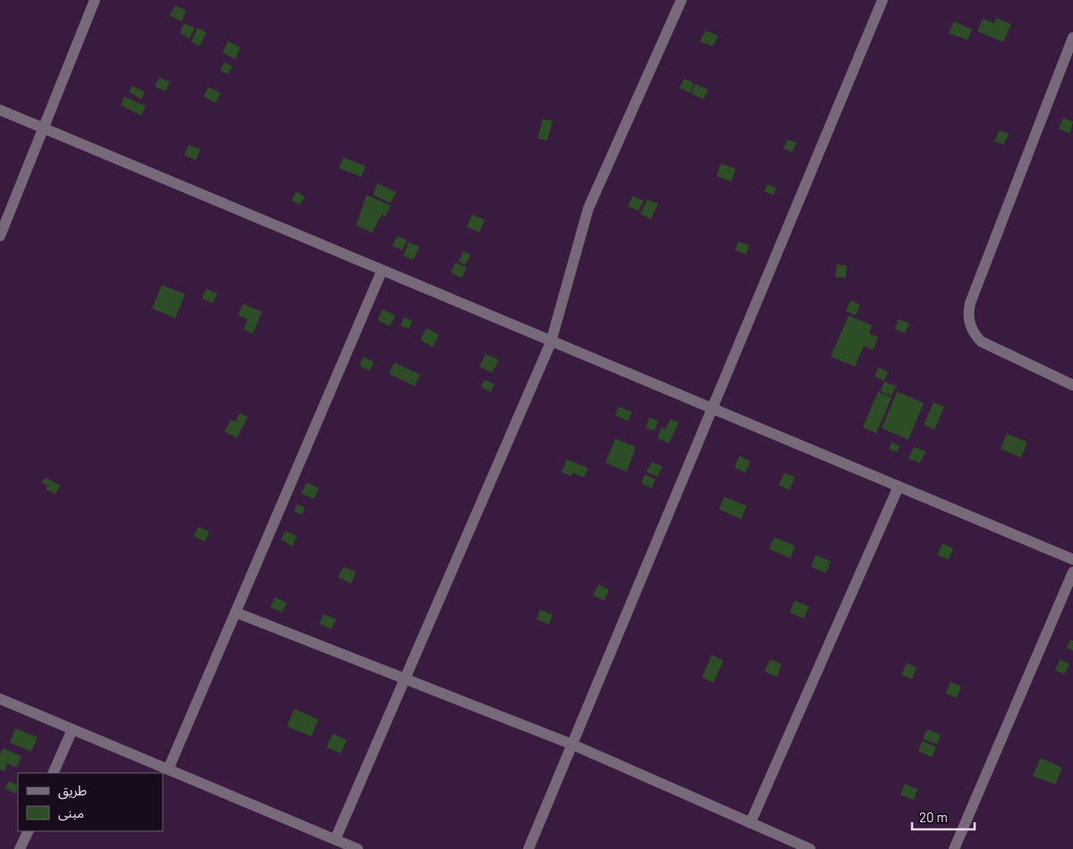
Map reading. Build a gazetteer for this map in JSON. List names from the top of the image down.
{
  "legend": ["طريق", "مبنى"],
  "scale_bar": "20 m"
}
